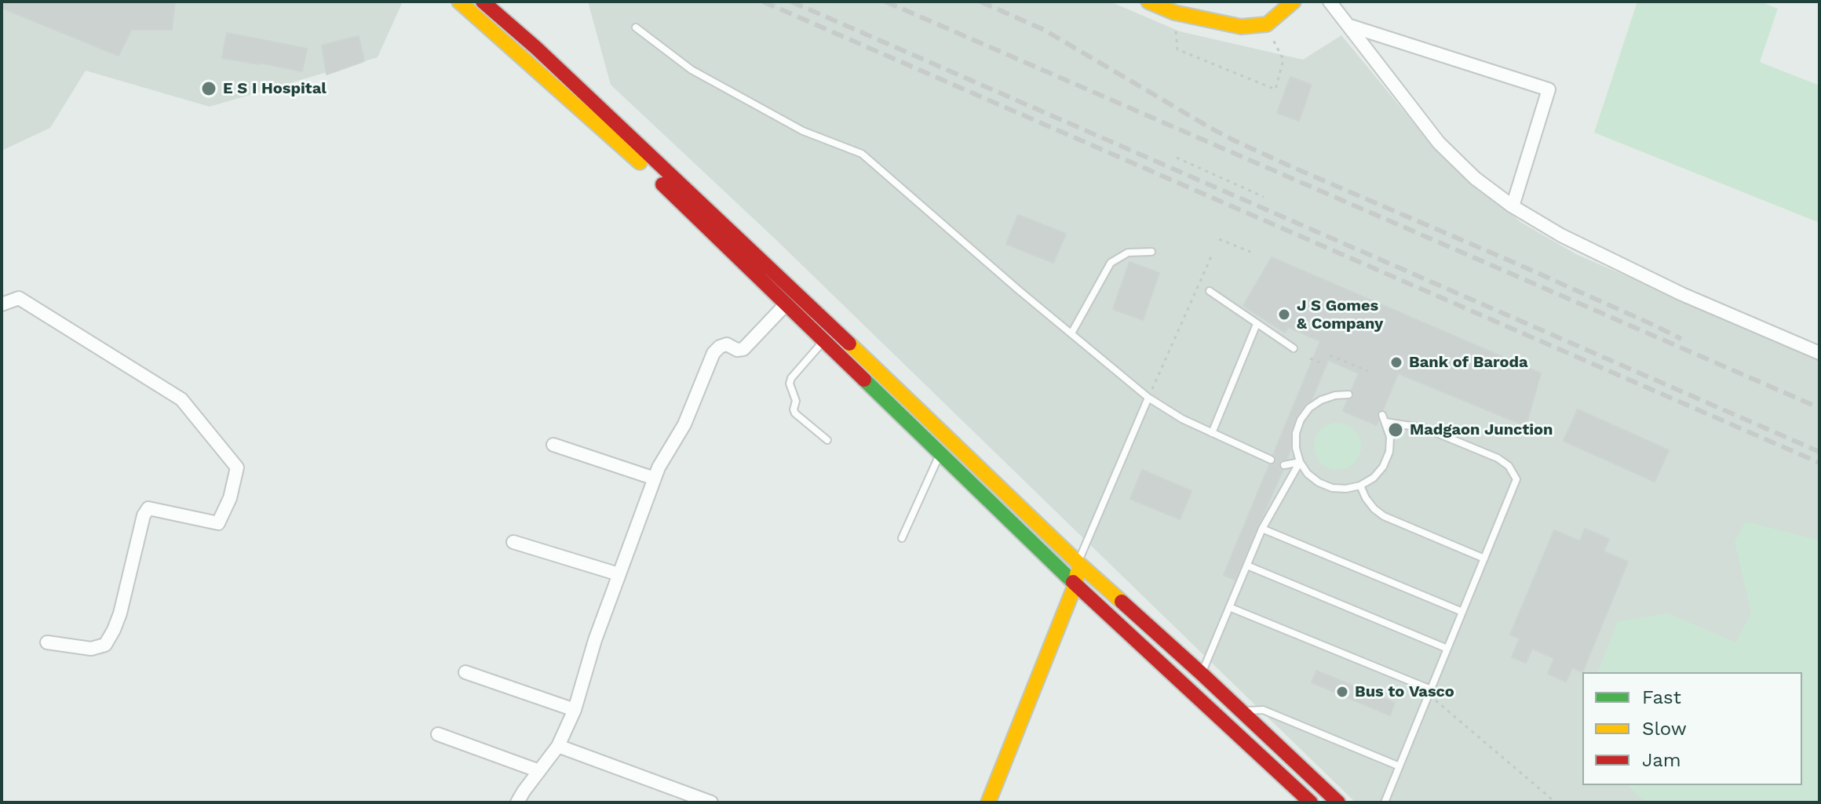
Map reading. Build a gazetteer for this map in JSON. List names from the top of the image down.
{
  "places": [
    "E S I Hospital",
    "J S Gomes & Company",
    "Bank of Baroda",
    "Madgaon Junction",
    "Bus to Vasco"
  ],
  "legend": ["Fast", "Slow", "Jam"]
}
